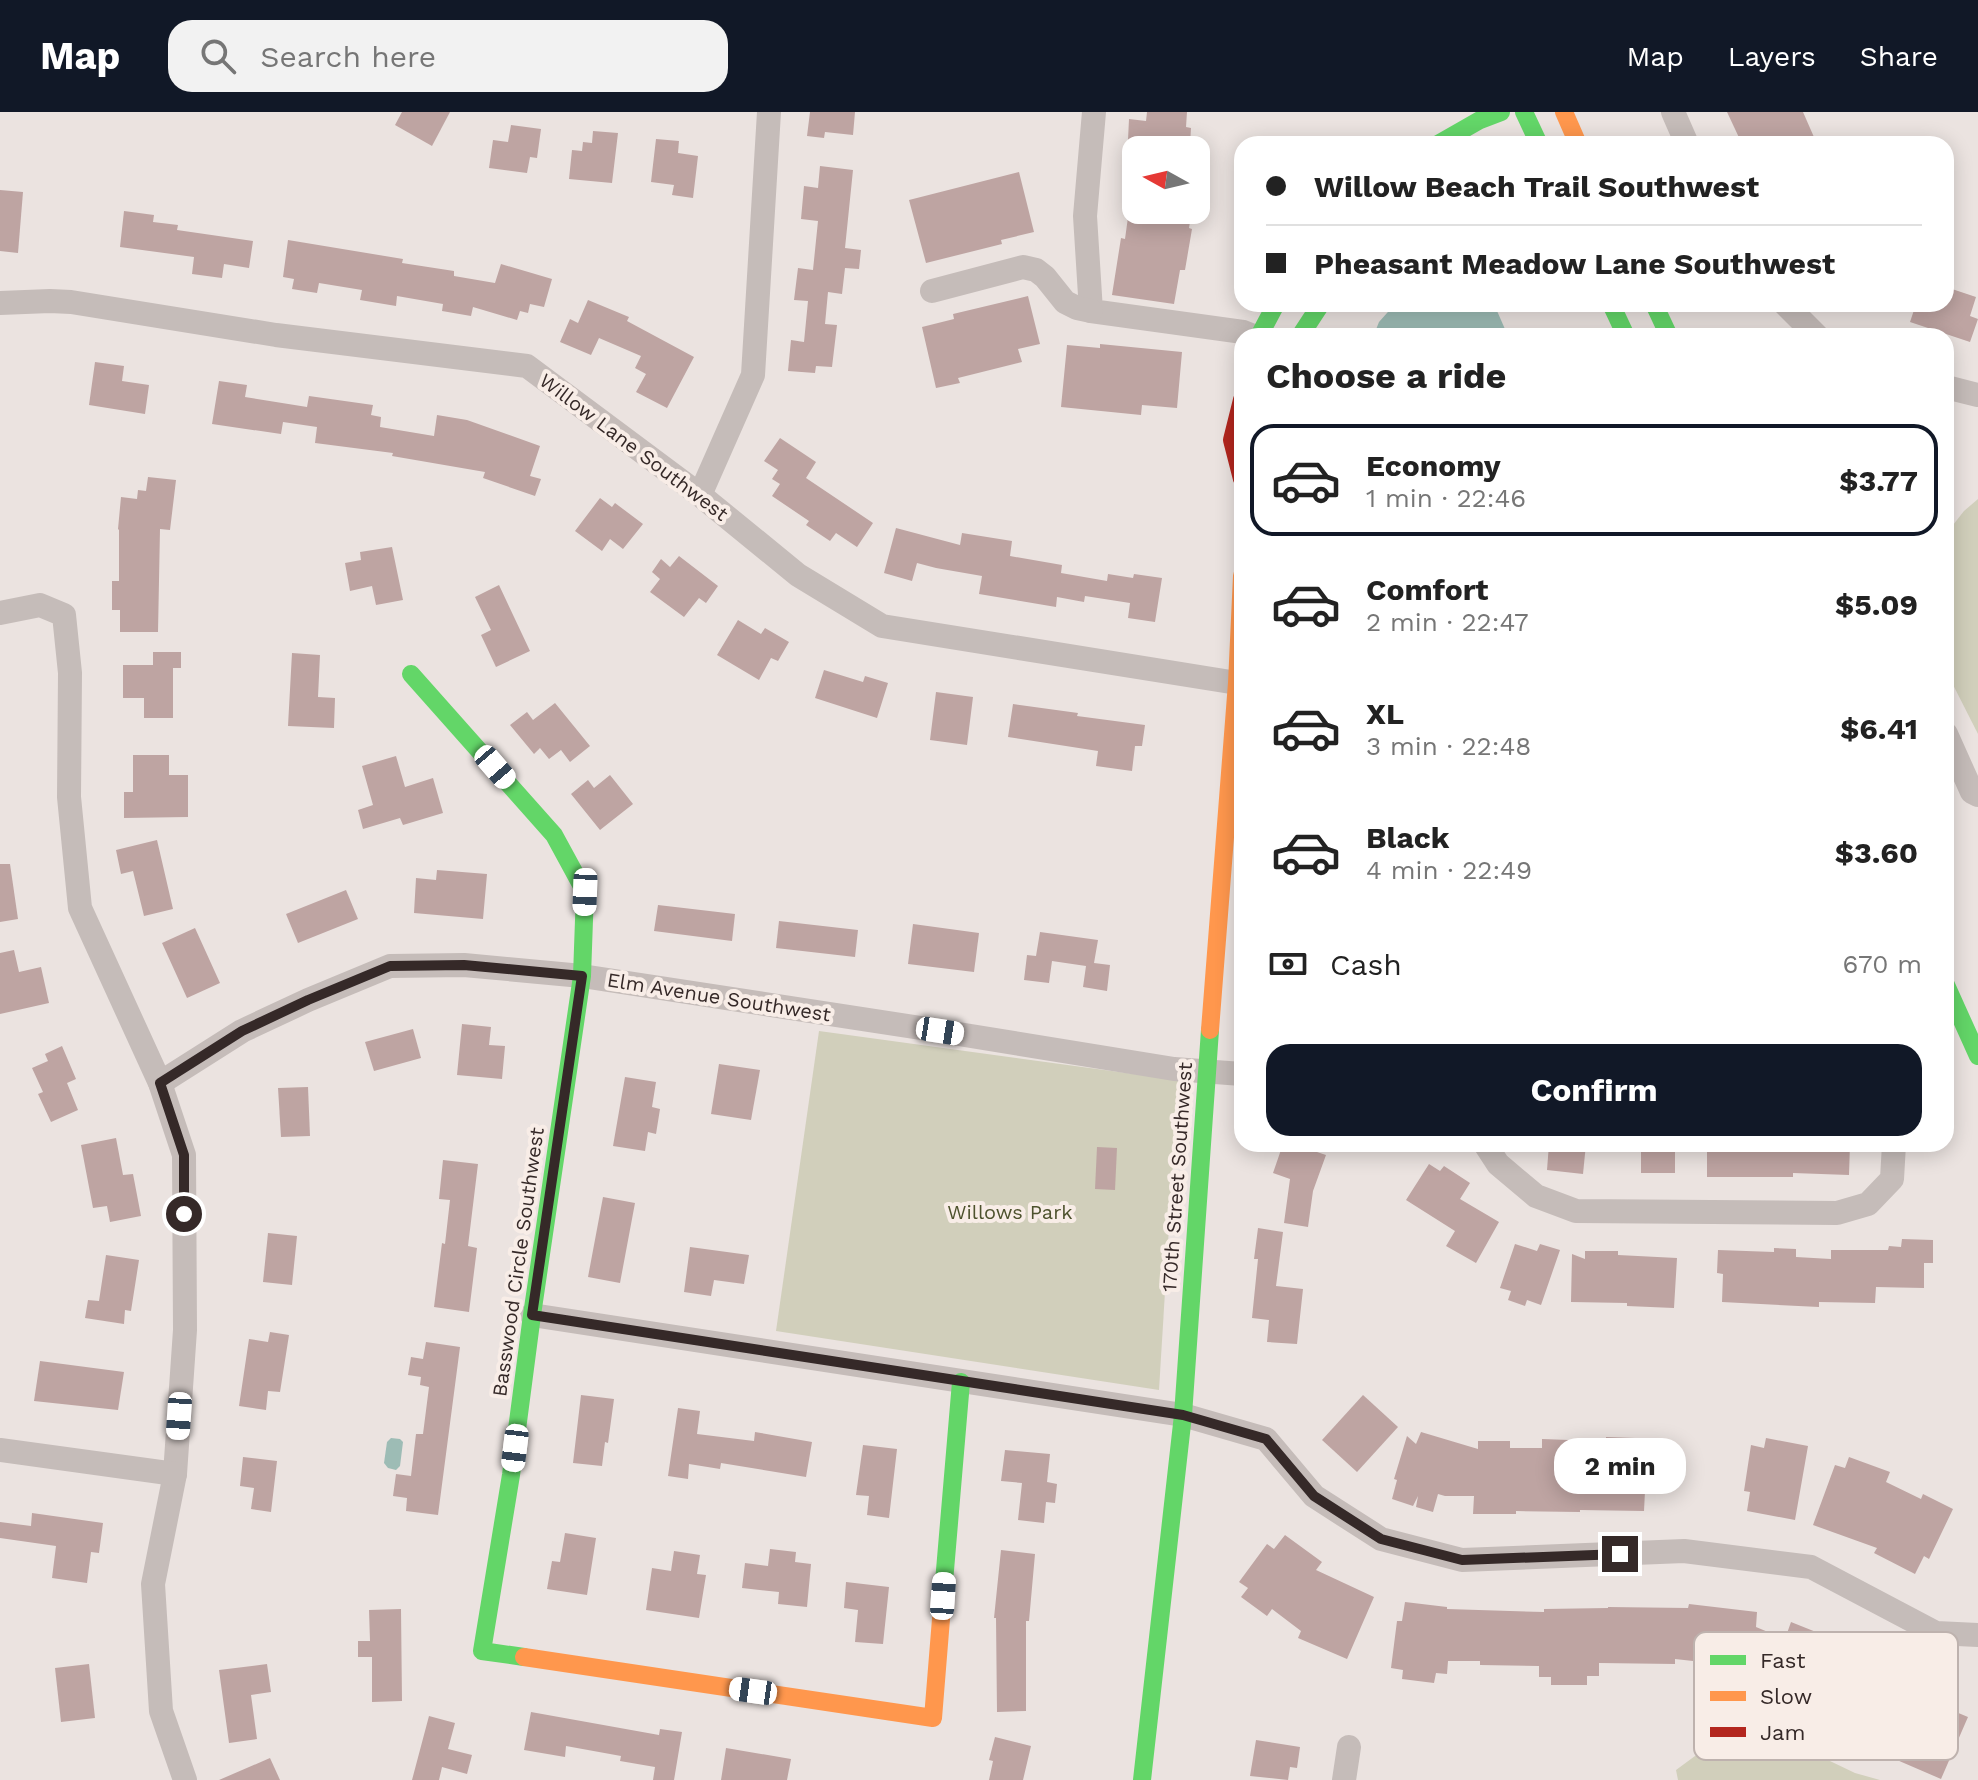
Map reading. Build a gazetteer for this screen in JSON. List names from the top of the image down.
{
  "streets": {
    "street": [
      "Willow Lane Southwest",
      "Elm Avenue Southwest",
      "170th Street Southwest",
      "Basswood Circle Southwest"
    ]
  },
  "crossings": [
    ["Elm Avenue Southwest", "170th Street Southwest"],
    ["Elm Avenue Southwest", "Basswood Circle Southwest"]
  ],
  "parks": ["Willows Park"],
  "legend": ["Fast", "Slow", "Jam"],
  "north": "left",
  "page": {
    "header": "Map",
    "search": "Search here",
    "nav": ["Map", "Layers", "Share"],
    "banner": ["Willow Beach Trail Southwest", "Pheasant Meadow Lane Southwest"],
    "heading": "Choose a ride",
    "list": [
      {
        "name": "Economy",
        "note": "1 min · 22:46",
        "value": "$3.77"
      },
      {
        "name": "Comfort",
        "note": "2 min · 22:47",
        "value": "$5.09"
      },
      {
        "name": "XL",
        "note": "3 min · 22:48",
        "value": "$6.41"
      },
      {
        "name": "Black",
        "note": "4 min · 22:49",
        "value": "$3.60"
      }
    ],
    "pay": ["Cash", "670 m"],
    "buttons": "Confirm",
    "bubble": "2 min"
  }
}
